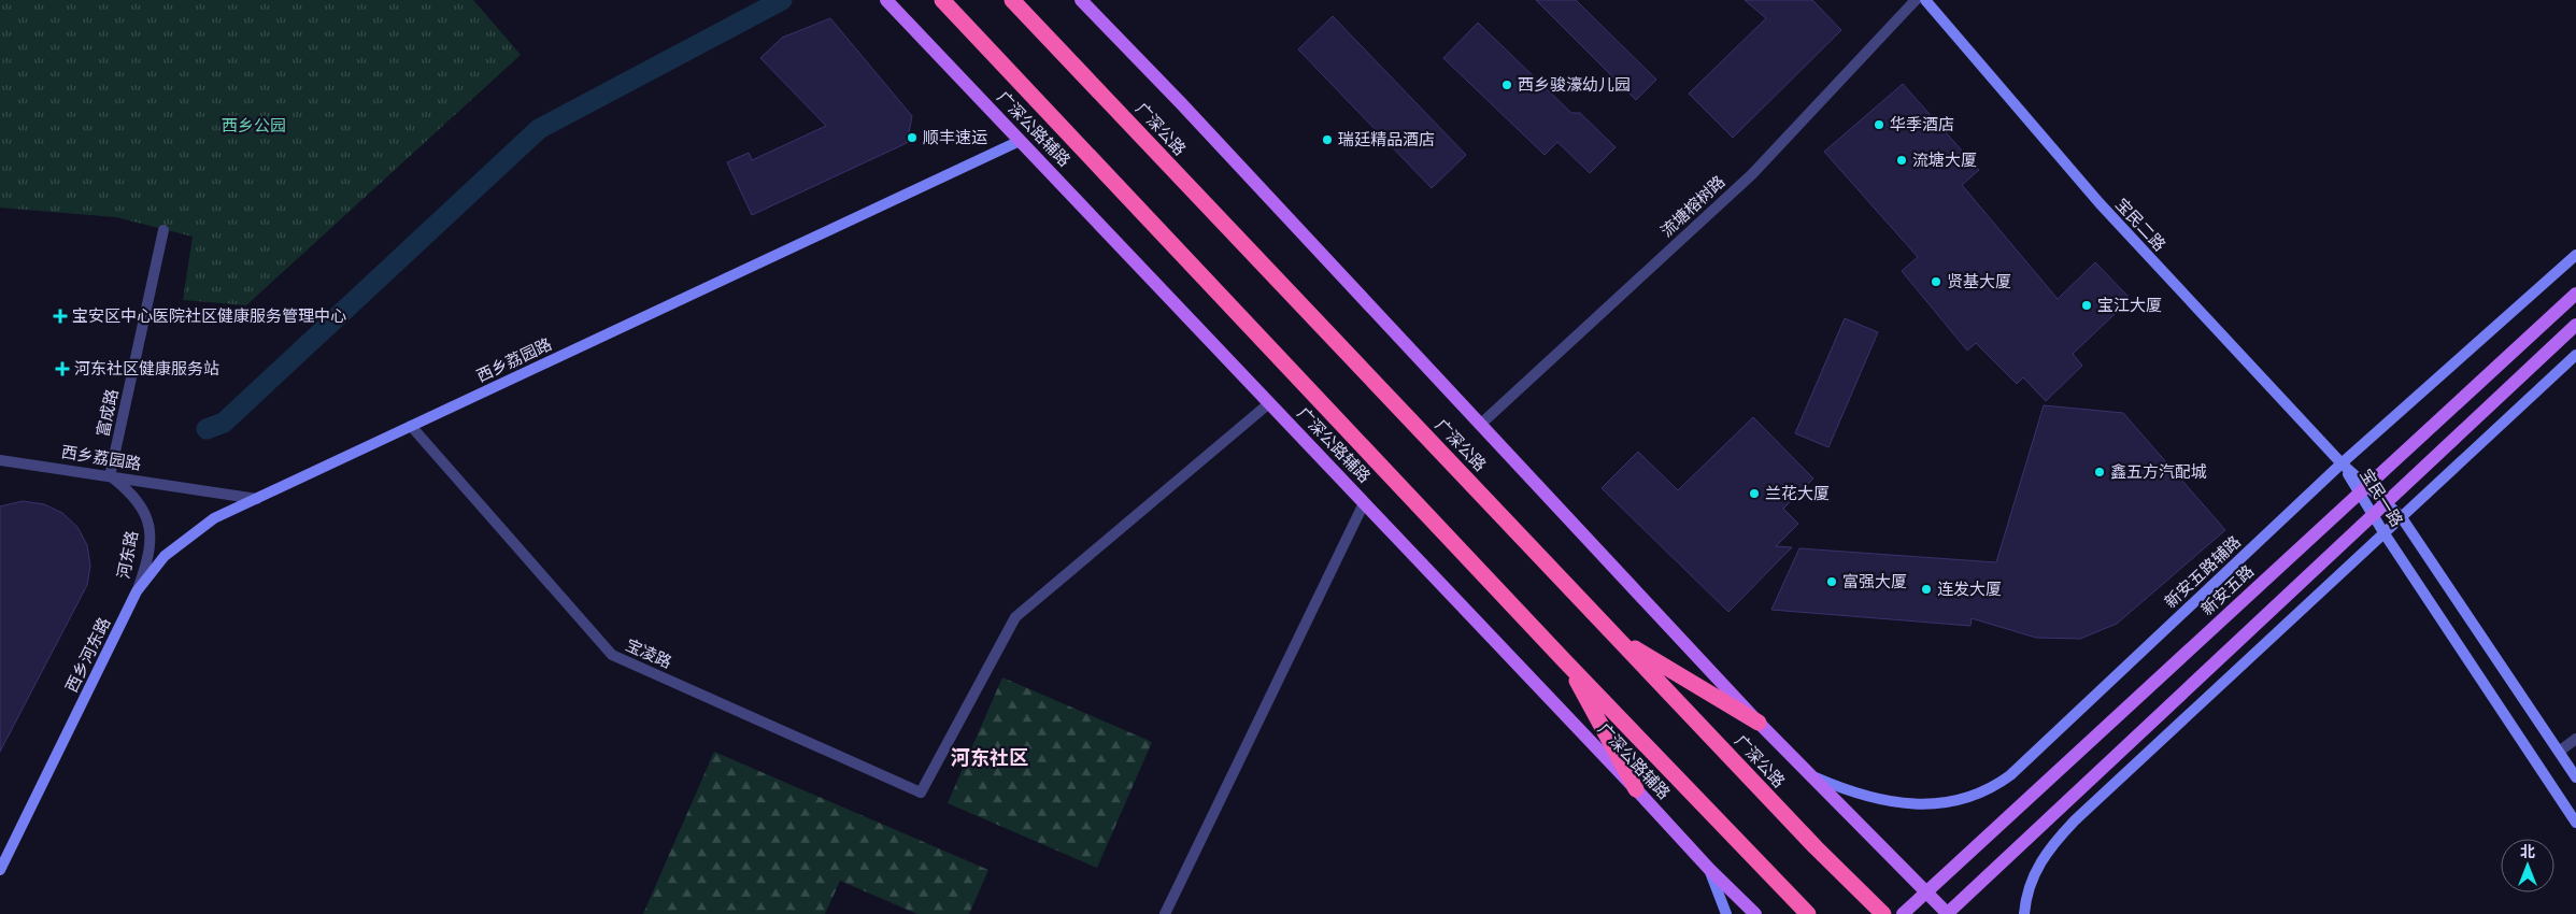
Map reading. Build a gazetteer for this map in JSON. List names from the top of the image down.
{
  "streets": {
    "highway": ["广深公路"],
    "main road": [
      "广深公路辅路",
      "宝民二路",
      "西乡荔园路",
      "宝民一路",
      "新安五路辅路",
      "新安五路",
      "西乡河东路"
    ],
    "street": [
      "流塘榕树路",
      "富成路",
      "河东路",
      "宝凌路"
    ]
  },
  "crossings": [
    ["广深公路辅路", "西乡荔园路"],
    ["广深公路辅路", "宝凌路"],
    ["宝民二路", "宝民一路"],
    ["宝民二路", "新安五路辅路"],
    ["西乡荔园路", "富成路"],
    ["西乡荔园路", "河东路"],
    ["西乡荔园路", "宝凌路"],
    ["西乡荔园路", "西乡河东路"],
    ["富成路", "河东路"],
    ["宝民一路", "新安五路辅路"],
    ["河东路", "西乡河东路"]
  ],
  "districts": ["河东社区"],
  "parks": ["西乡公园"],
  "places": {
    "other": [
      "西乡骏濠幼儿园",
      "华季酒店",
      "顺丰速运",
      "瑞廷精品酒店",
      "流塘大厦",
      "贤基大厦",
      "宝江大厦",
      "鑫五方汽配城",
      "兰花大厦",
      "富强大厦",
      "连发大厦"
    ],
    "health": ["宝安区中心医院社区健康服务管理中心", "河东社区健康服务站"]
  },
  "north": "top"
}
